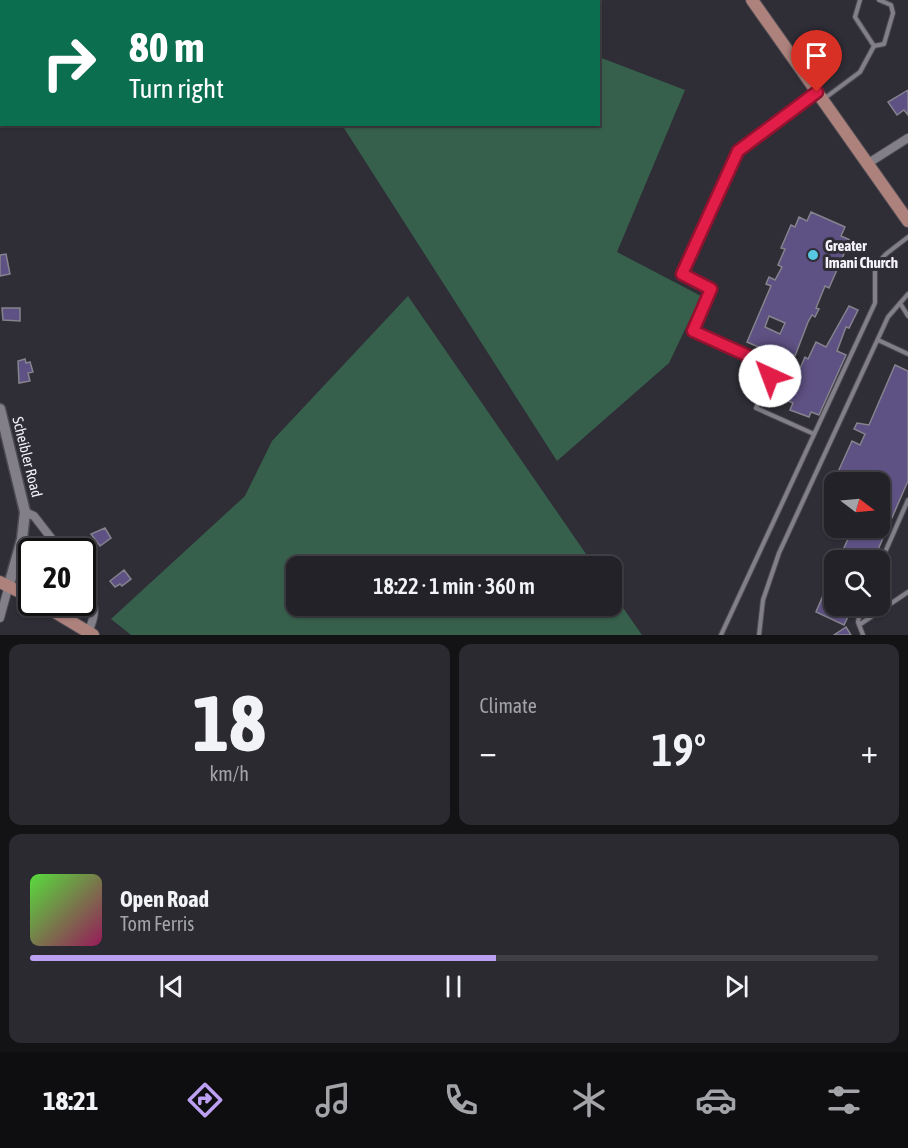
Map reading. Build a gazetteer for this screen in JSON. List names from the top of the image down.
{
  "streets": {
    "street": ["Scheibler Road"]
  },
  "places": ["Greater Imani Church"],
  "north": "right",
  "page": {
    "turn": ["80 m", "Turn right"],
    "limit": "20",
    "trip": "18:22 · 1 min · 360 m",
    "tile": [
      ["18", "km/h"],
      "Climate"
    ],
    "heat": ["−", "19°", "+"],
    "song": ["Open Road", "Tom Ferris"],
    "tabs": "18:21"
  }
}
